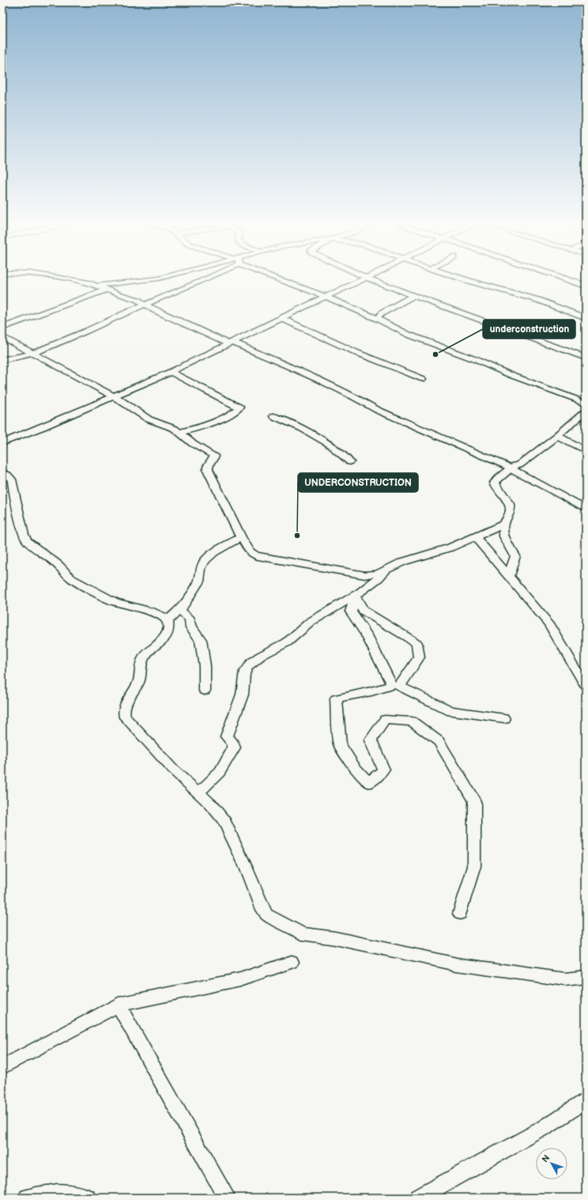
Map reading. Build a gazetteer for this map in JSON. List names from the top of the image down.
{
  "places": ["underconstruction", "UNDERCONSTRUCTION"],
  "north": "top left"
}
